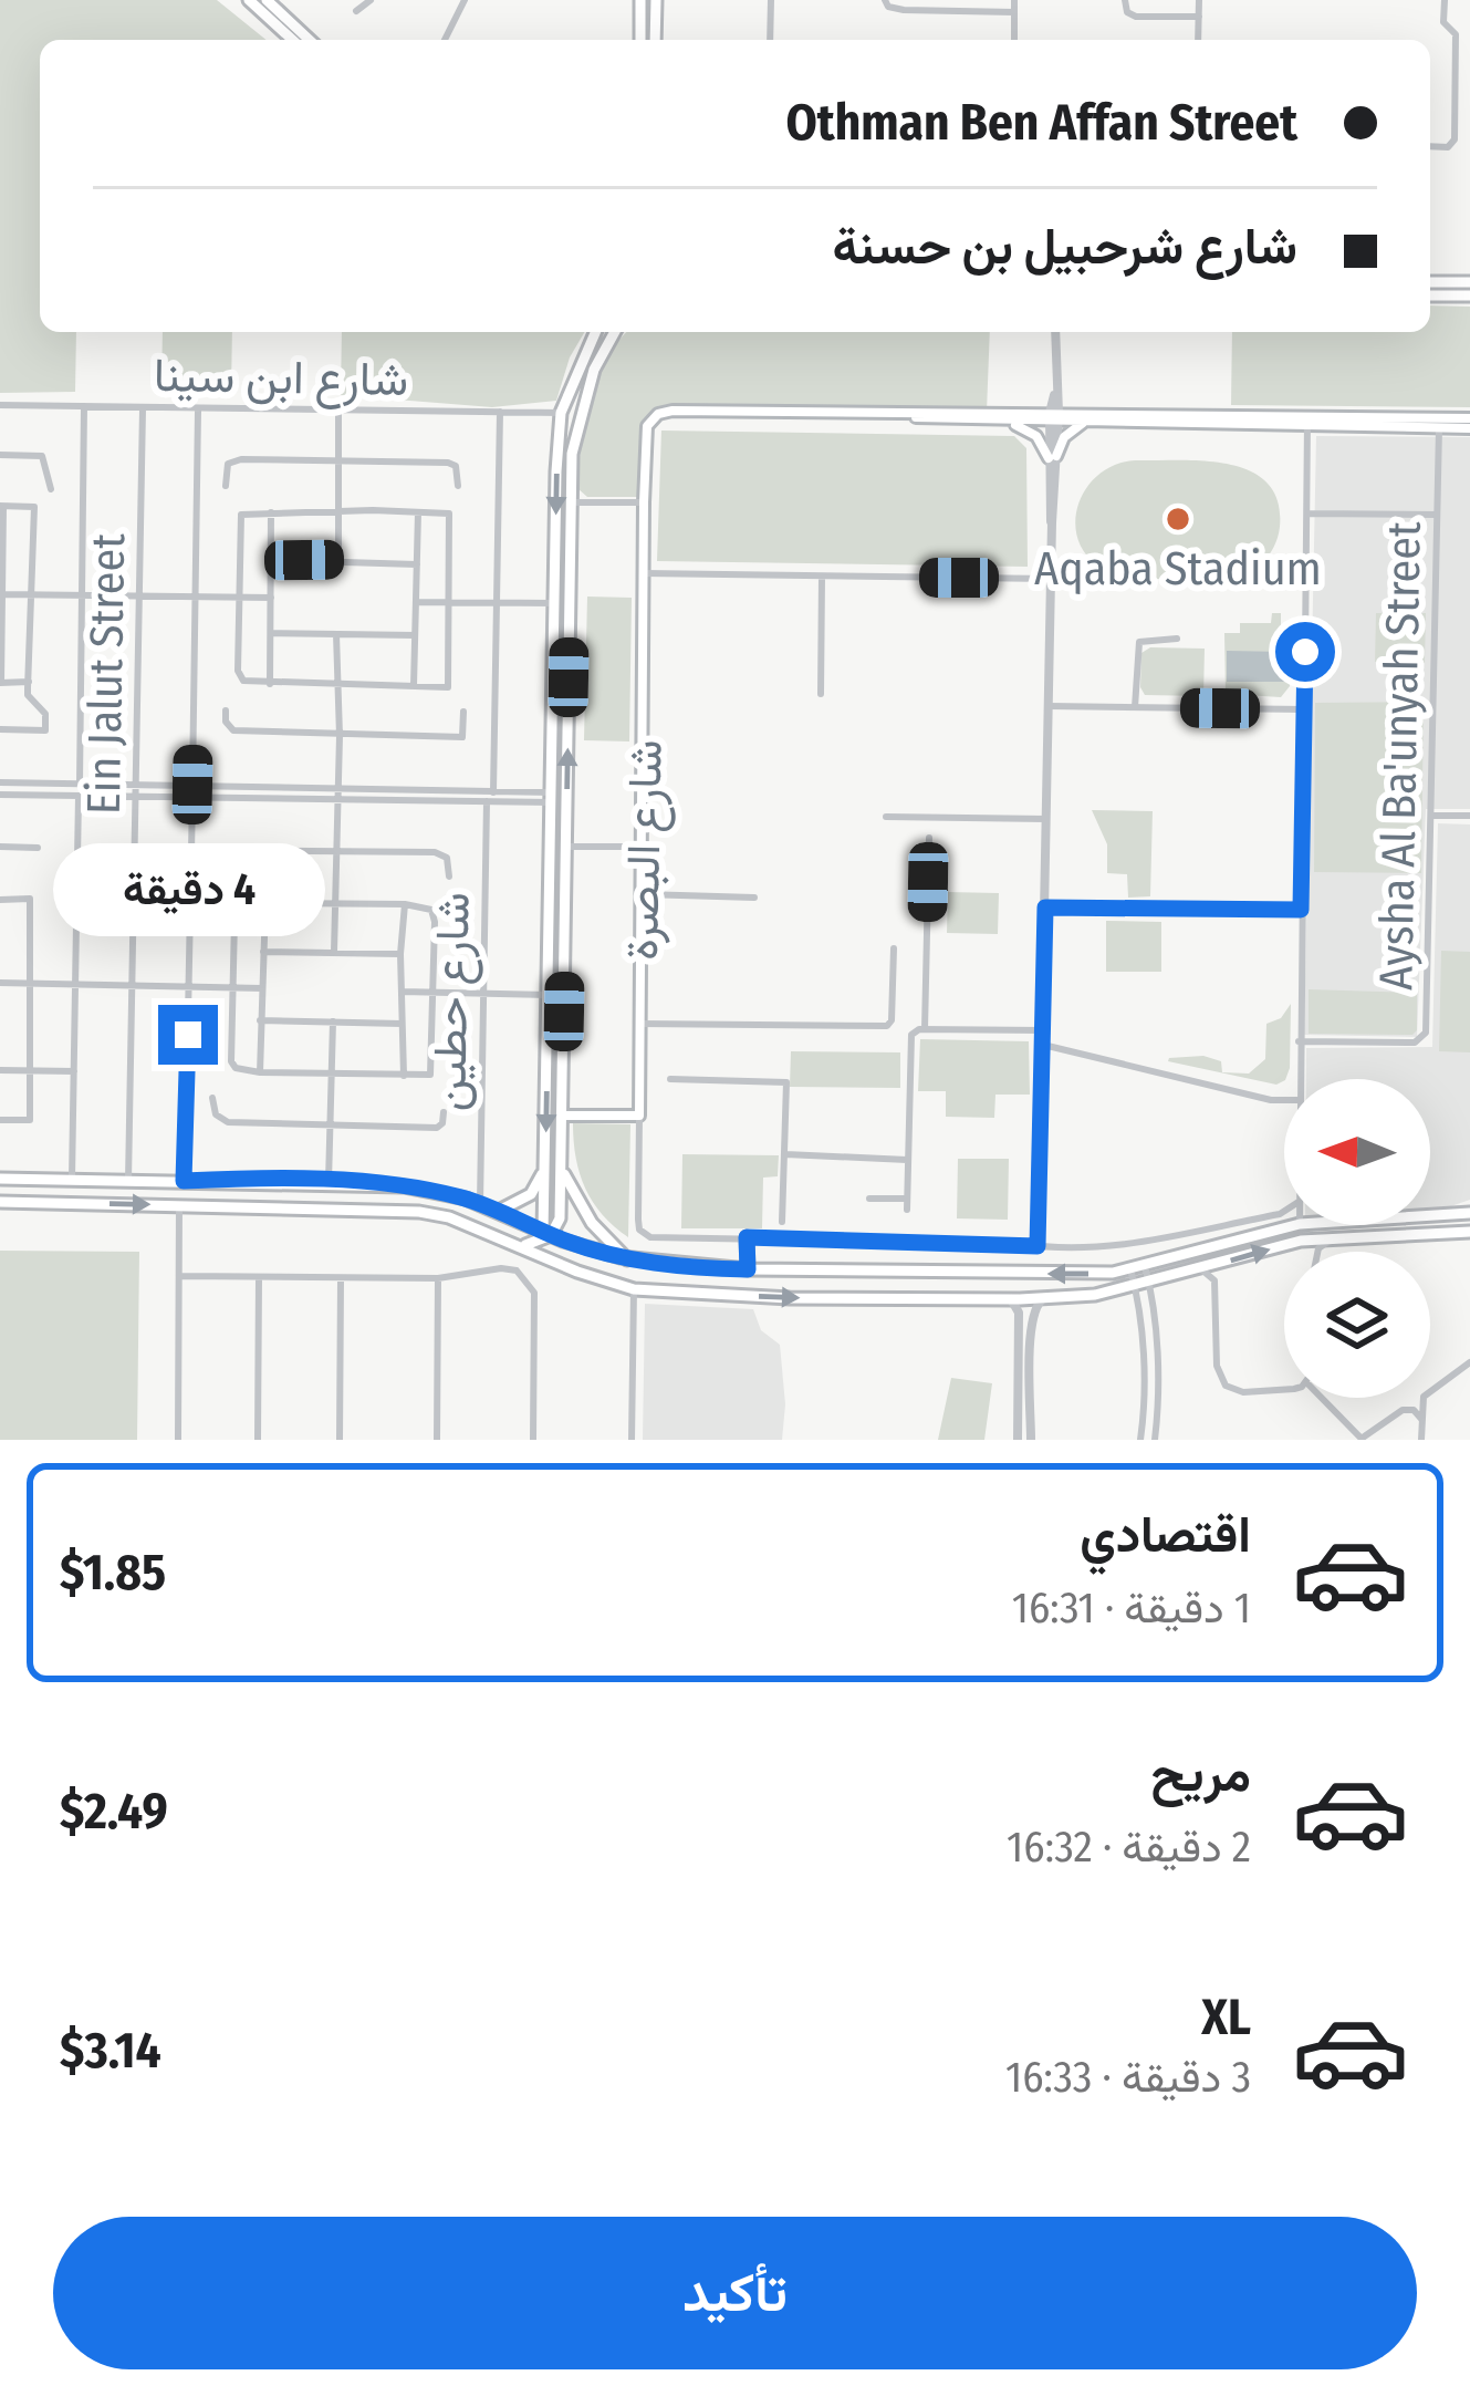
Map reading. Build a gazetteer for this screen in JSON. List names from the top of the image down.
{
  "streets": {
    "main road": ["شارع البصرة"],
    "street": [
      "شارع ابن سينا",
      "Ein Jalut Street",
      "Aysha Al Ba'unyah Street",
      "شارع حطين"
    ]
  },
  "crossings": [
    ["شارع ابن سينا", "Ein Jalut Street"],
    ["شارع ابن سينا", "شارع حطين"]
  ],
  "places": ["Aqaba Stadium"],
  "north": "left",
  "page": {
    "banner": ["Othman Ben Affan Street", "شارع شرحبيل بن حسنة"],
    "bubble": "4 دقيقة",
    "list": [
      {
        "name": "اقتصادي",
        "note": "1 دقيقة · 16:31",
        "value": "$1.85"
      },
      {
        "name": "مريح",
        "note": "2 دقيقة · 16:32",
        "value": "$2.49"
      },
      {
        "name": "XL",
        "note": "3 دقيقة · 16:33",
        "value": "$3.14"
      }
    ],
    "buttons": "تأكيد"
  }
}
